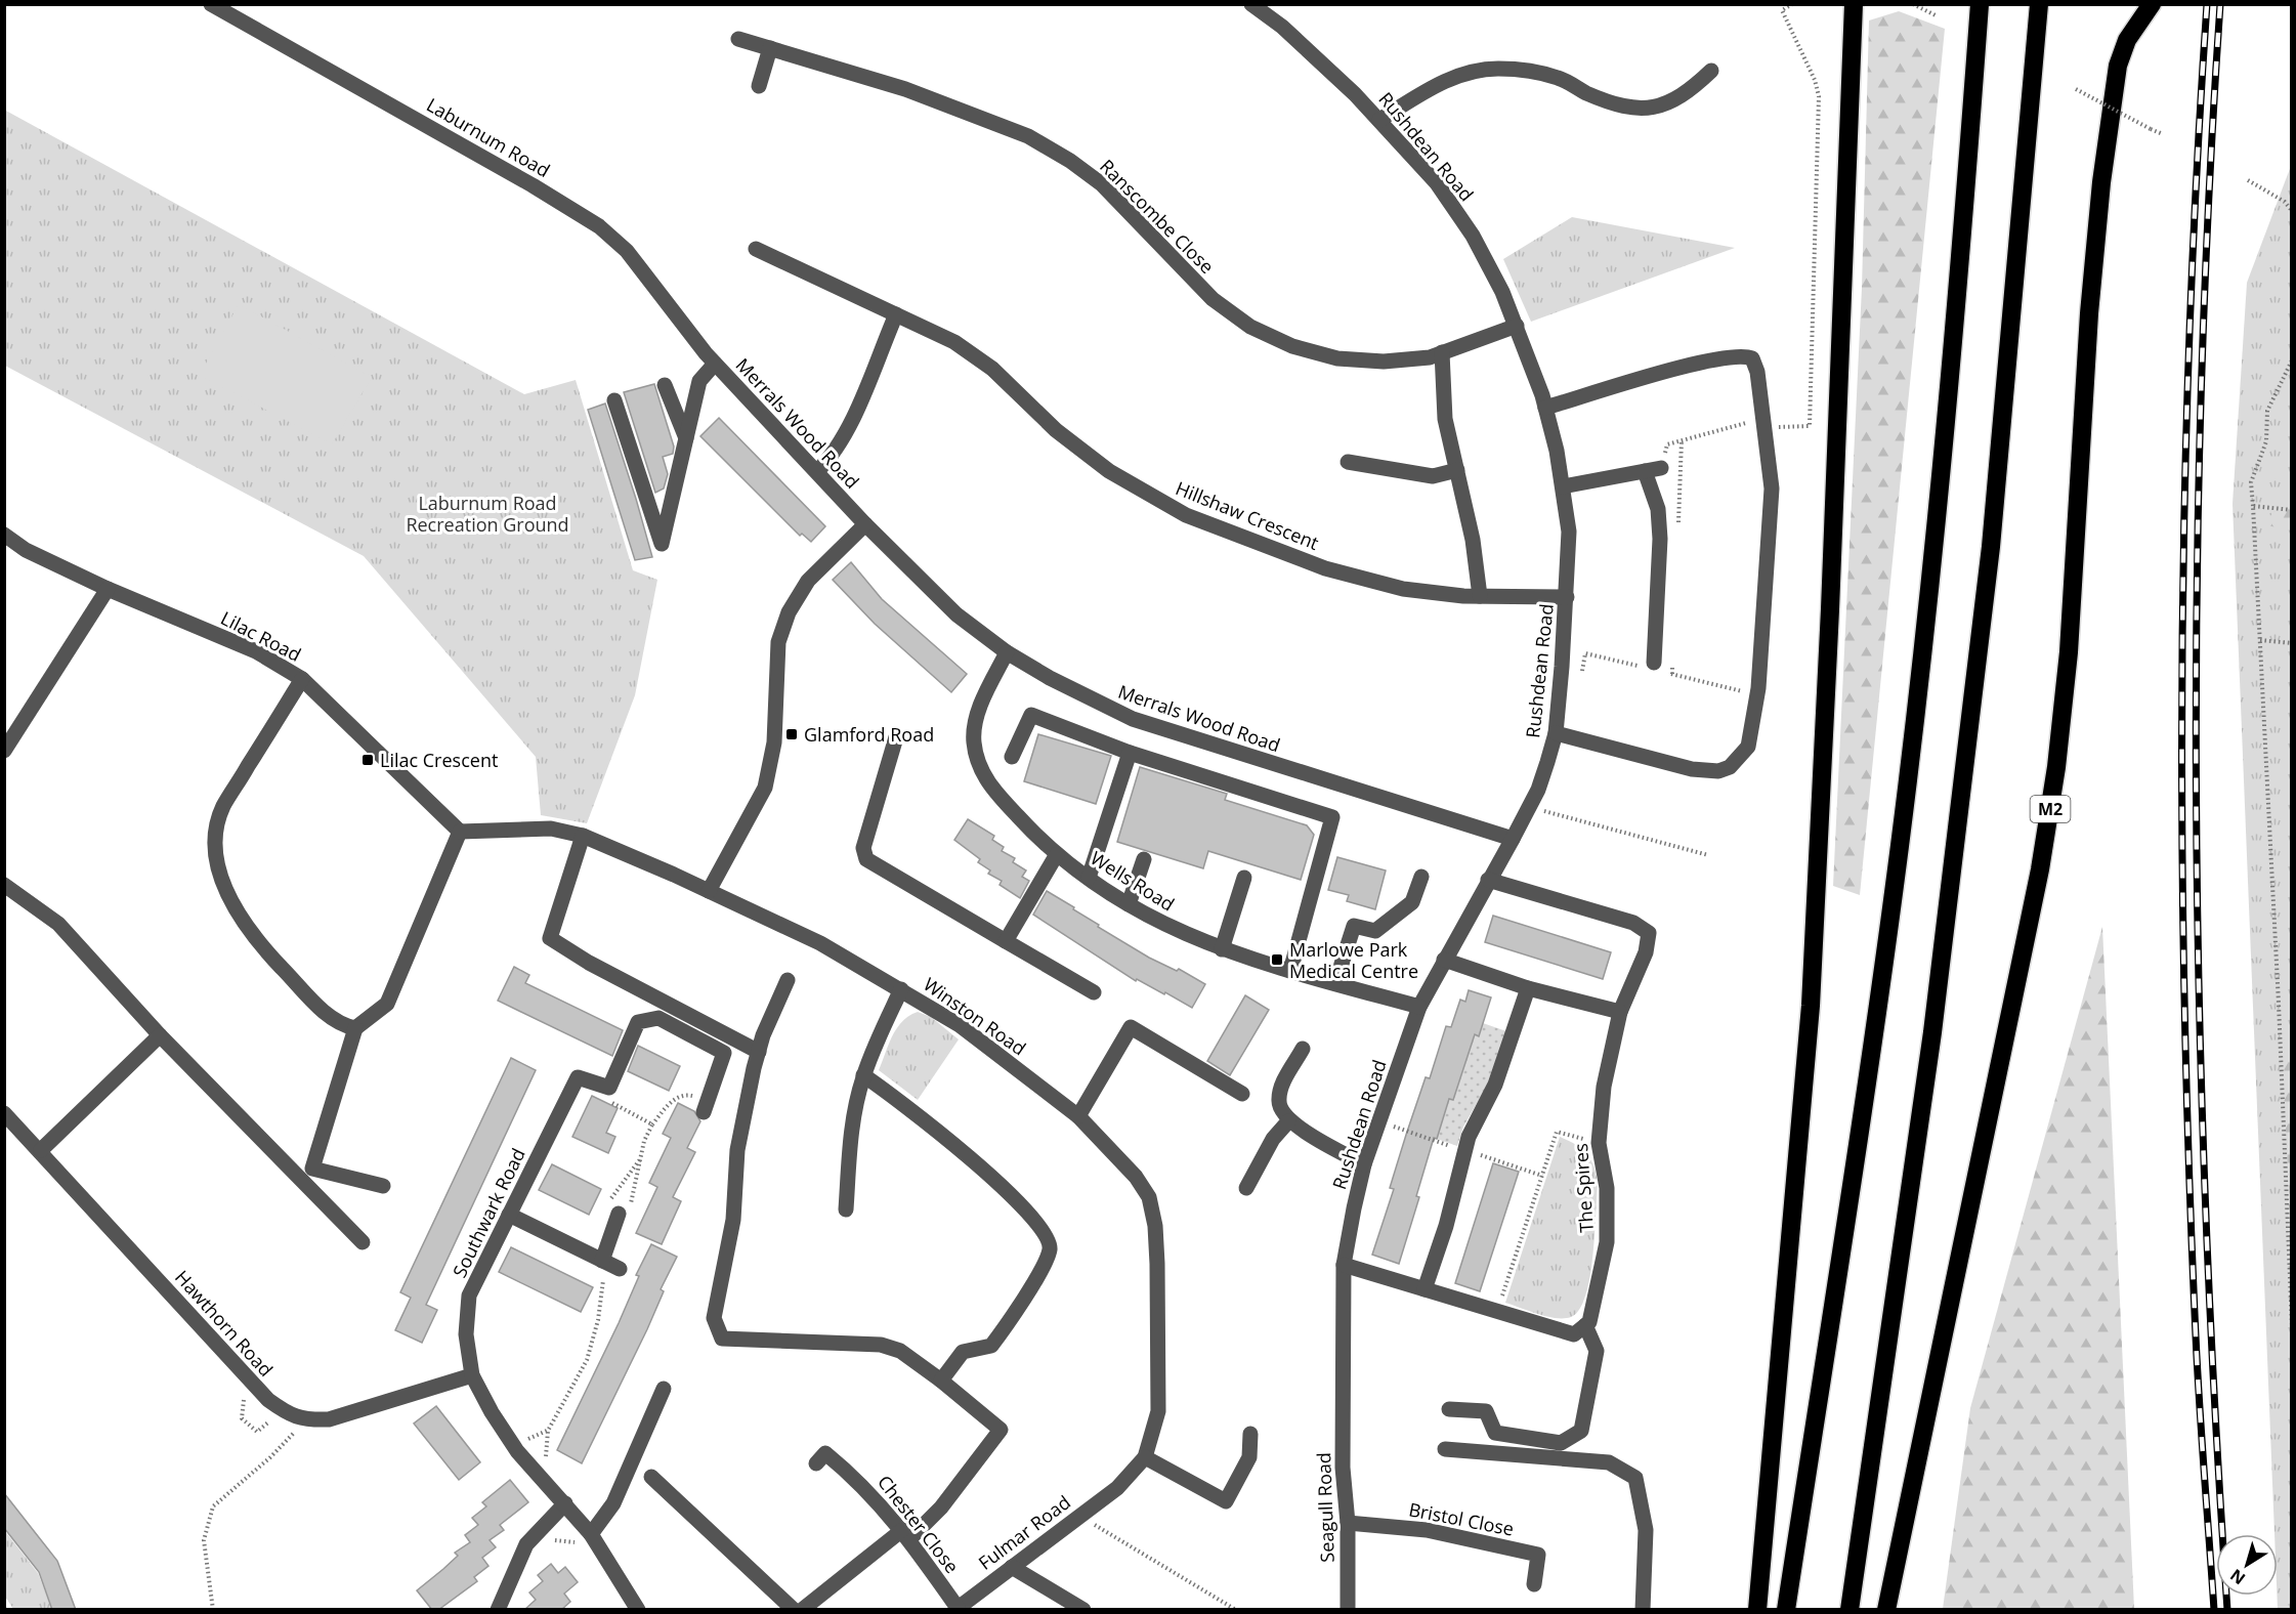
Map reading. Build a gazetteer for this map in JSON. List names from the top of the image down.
{
  "streets": {
    "highway": ["M2"],
    "street": [
      "Laburnum Road",
      "Rushdean Road",
      "Ranscombe Close",
      "Merrals Wood Road",
      "Hillshaw Crescent",
      "Lilac Road",
      "Wells Road",
      "Winston Road",
      "The Spires",
      "Southwark Road",
      "Hawthorn Road",
      "Seagull Road",
      "Bristol Close",
      "Chester Close",
      "Fulmar Road"
    ]
  },
  "crossings": [
    ["Laburnum Road", "Merrals Wood Road"],
    ["Rushdean Road", "Ranscombe Close"],
    ["Rushdean Road", "Merrals Wood Road"],
    ["Rushdean Road", "Hillshaw Crescent"],
    ["Rushdean Road", "Wells Road"],
    ["Rushdean Road", "The Spires"],
    ["Rushdean Road", "Seagull Road"],
    ["Merrals Wood Road", "Wells Road"],
    ["Lilac Road", "Winston Road"],
    ["Winston Road", "Fulmar Road"],
    ["Seagull Road", "Bristol Close"],
    ["Chester Close", "Fulmar Road"]
  ],
  "parks": ["Laburnum Road Recreation Ground"],
  "places": {
    "transit": ["Glamford Road", "Lilac Crescent", "Marlowe Park Medical Centre"]
  },
  "north": "bottom left"
}
